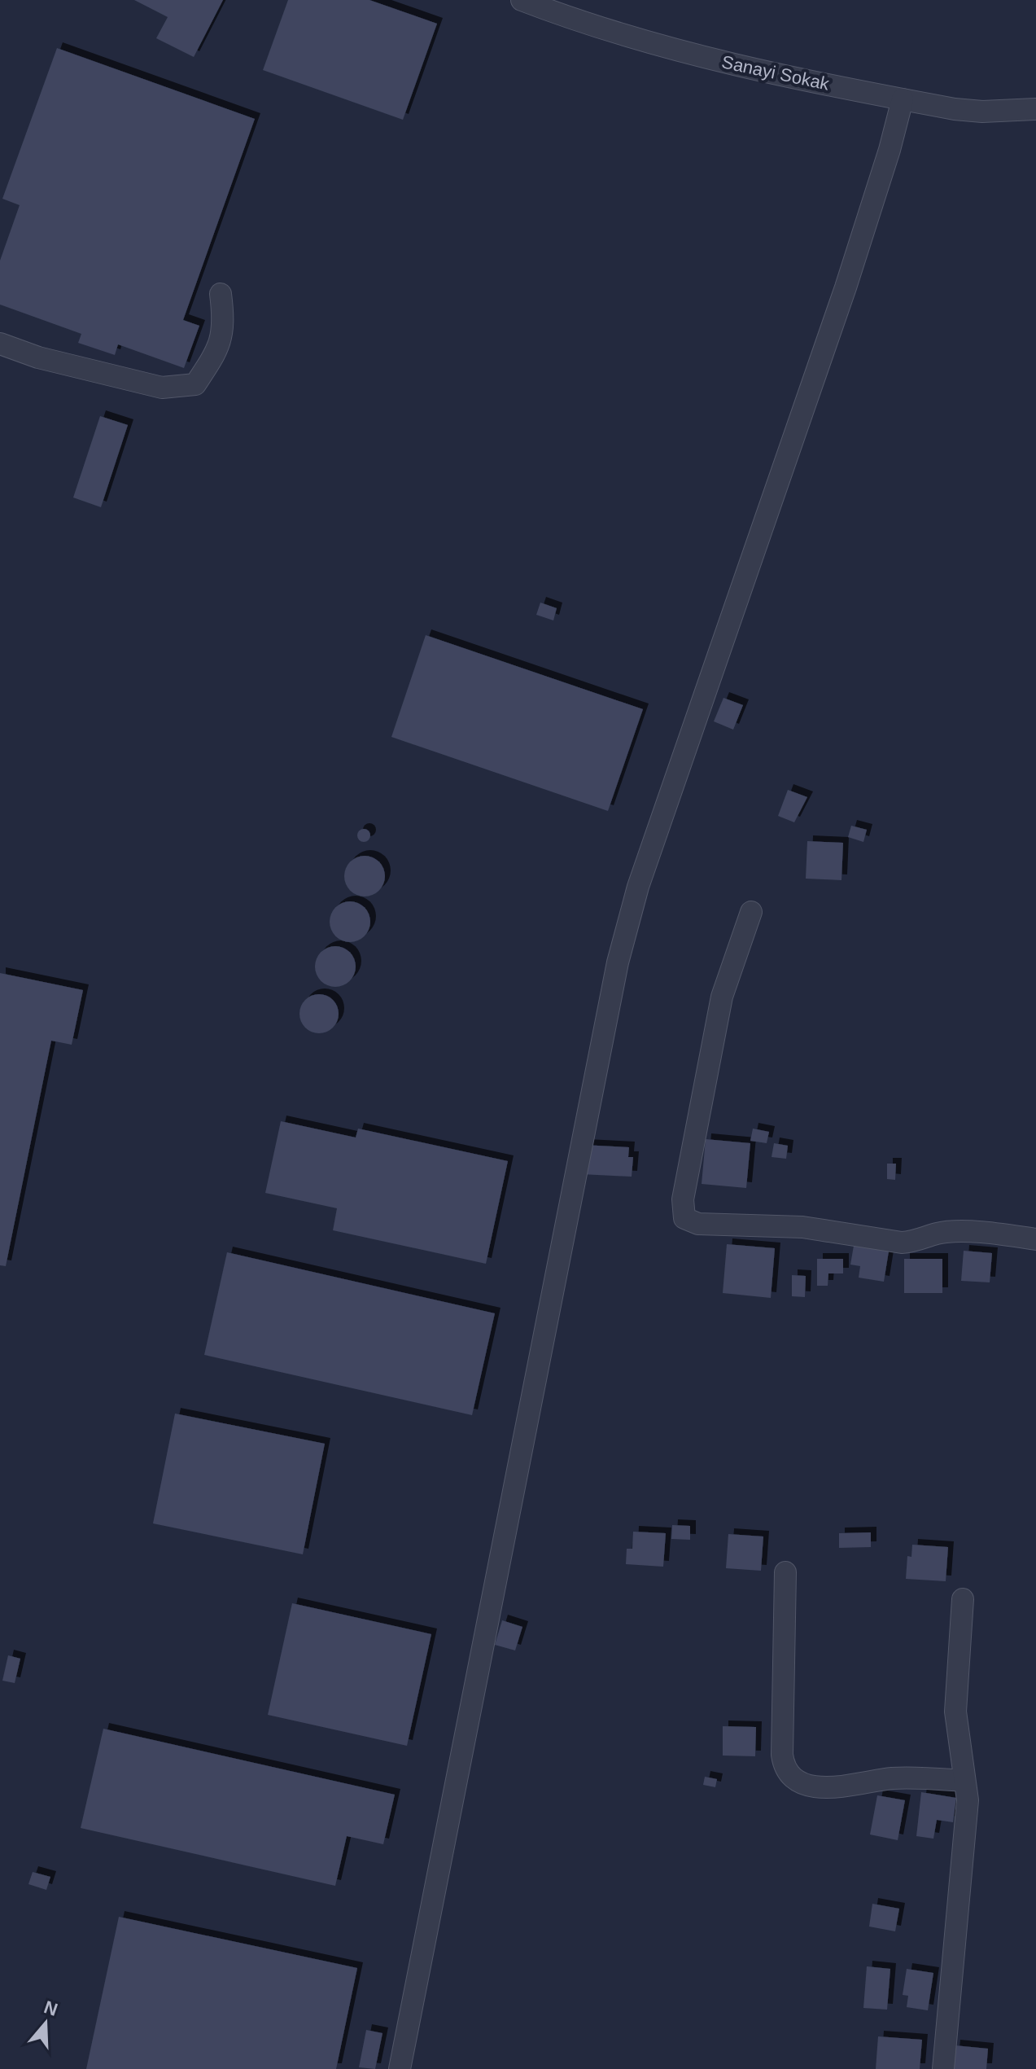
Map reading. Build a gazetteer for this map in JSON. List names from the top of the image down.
{
  "streets": {
    "street": ["Sanayi Sokak"]
  },
  "north": "top"
}
